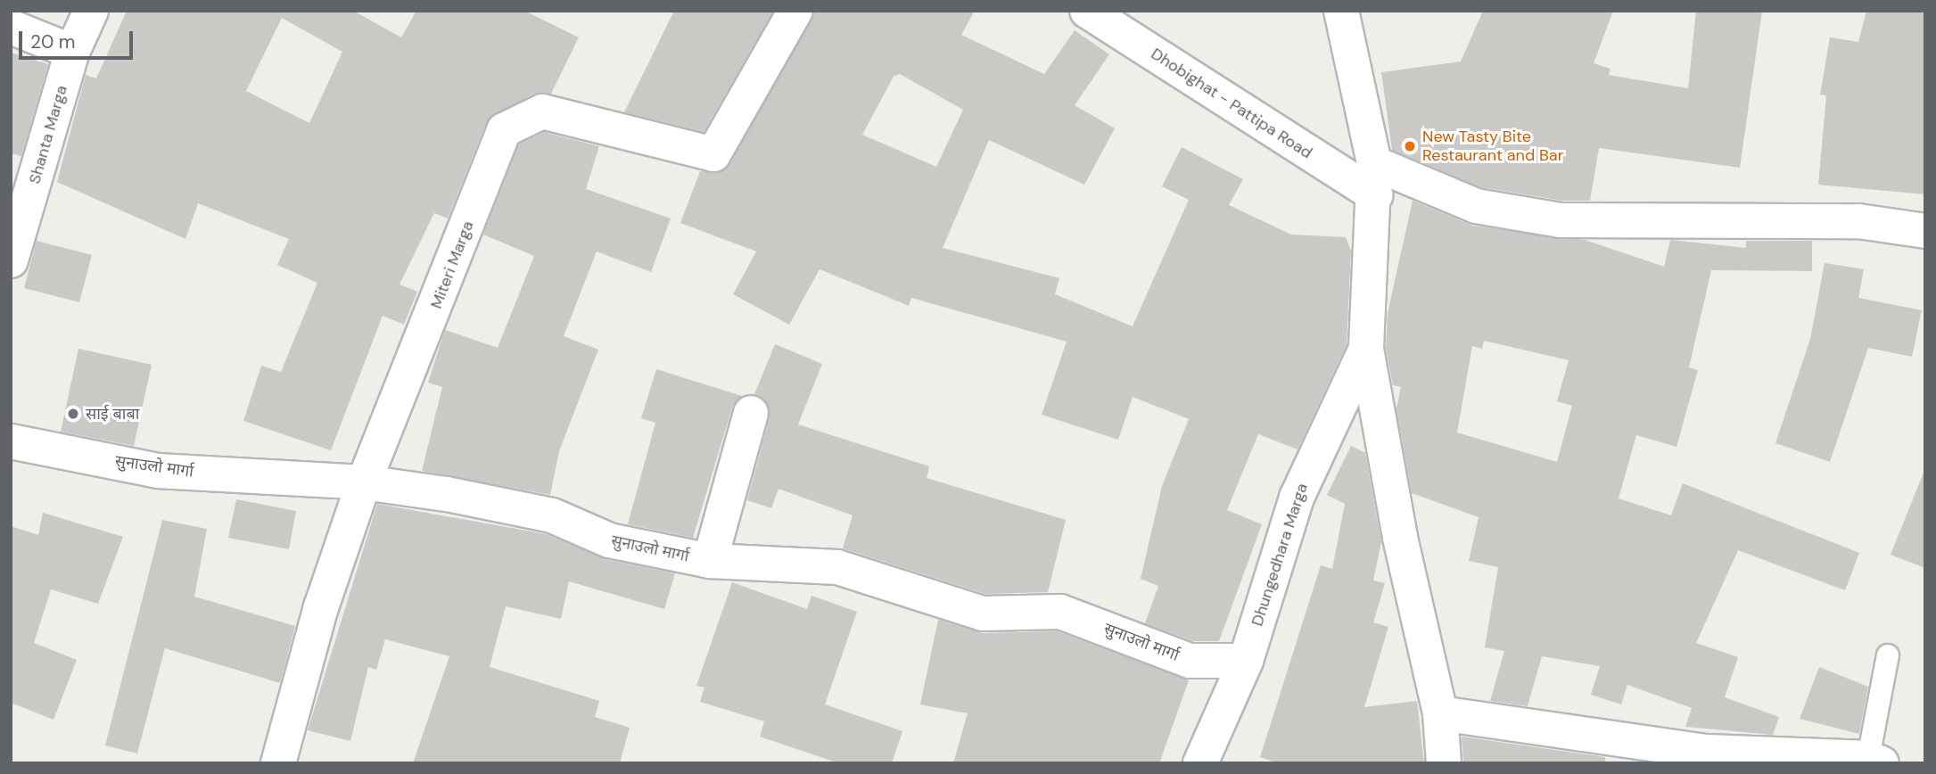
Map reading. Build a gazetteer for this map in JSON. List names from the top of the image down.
{
  "streets": {
    "street": [
      "Dhobighat - Pattipa Road",
      "Shanta Marga",
      "Miteri Marga",
      "सुनाउलो मार्गा",
      "Dhungedhara Marga"
    ]
  },
  "crossings": [
    ["Miteri Marga", "सुनाउलो मार्गा"],
    ["सुनाउलो मार्गा", "Dhungedhara Marga"]
  ],
  "places": ["New Tasty Bite Restaurant and Bar", "साई बाबा"],
  "scale_bar": "20 m"
}
